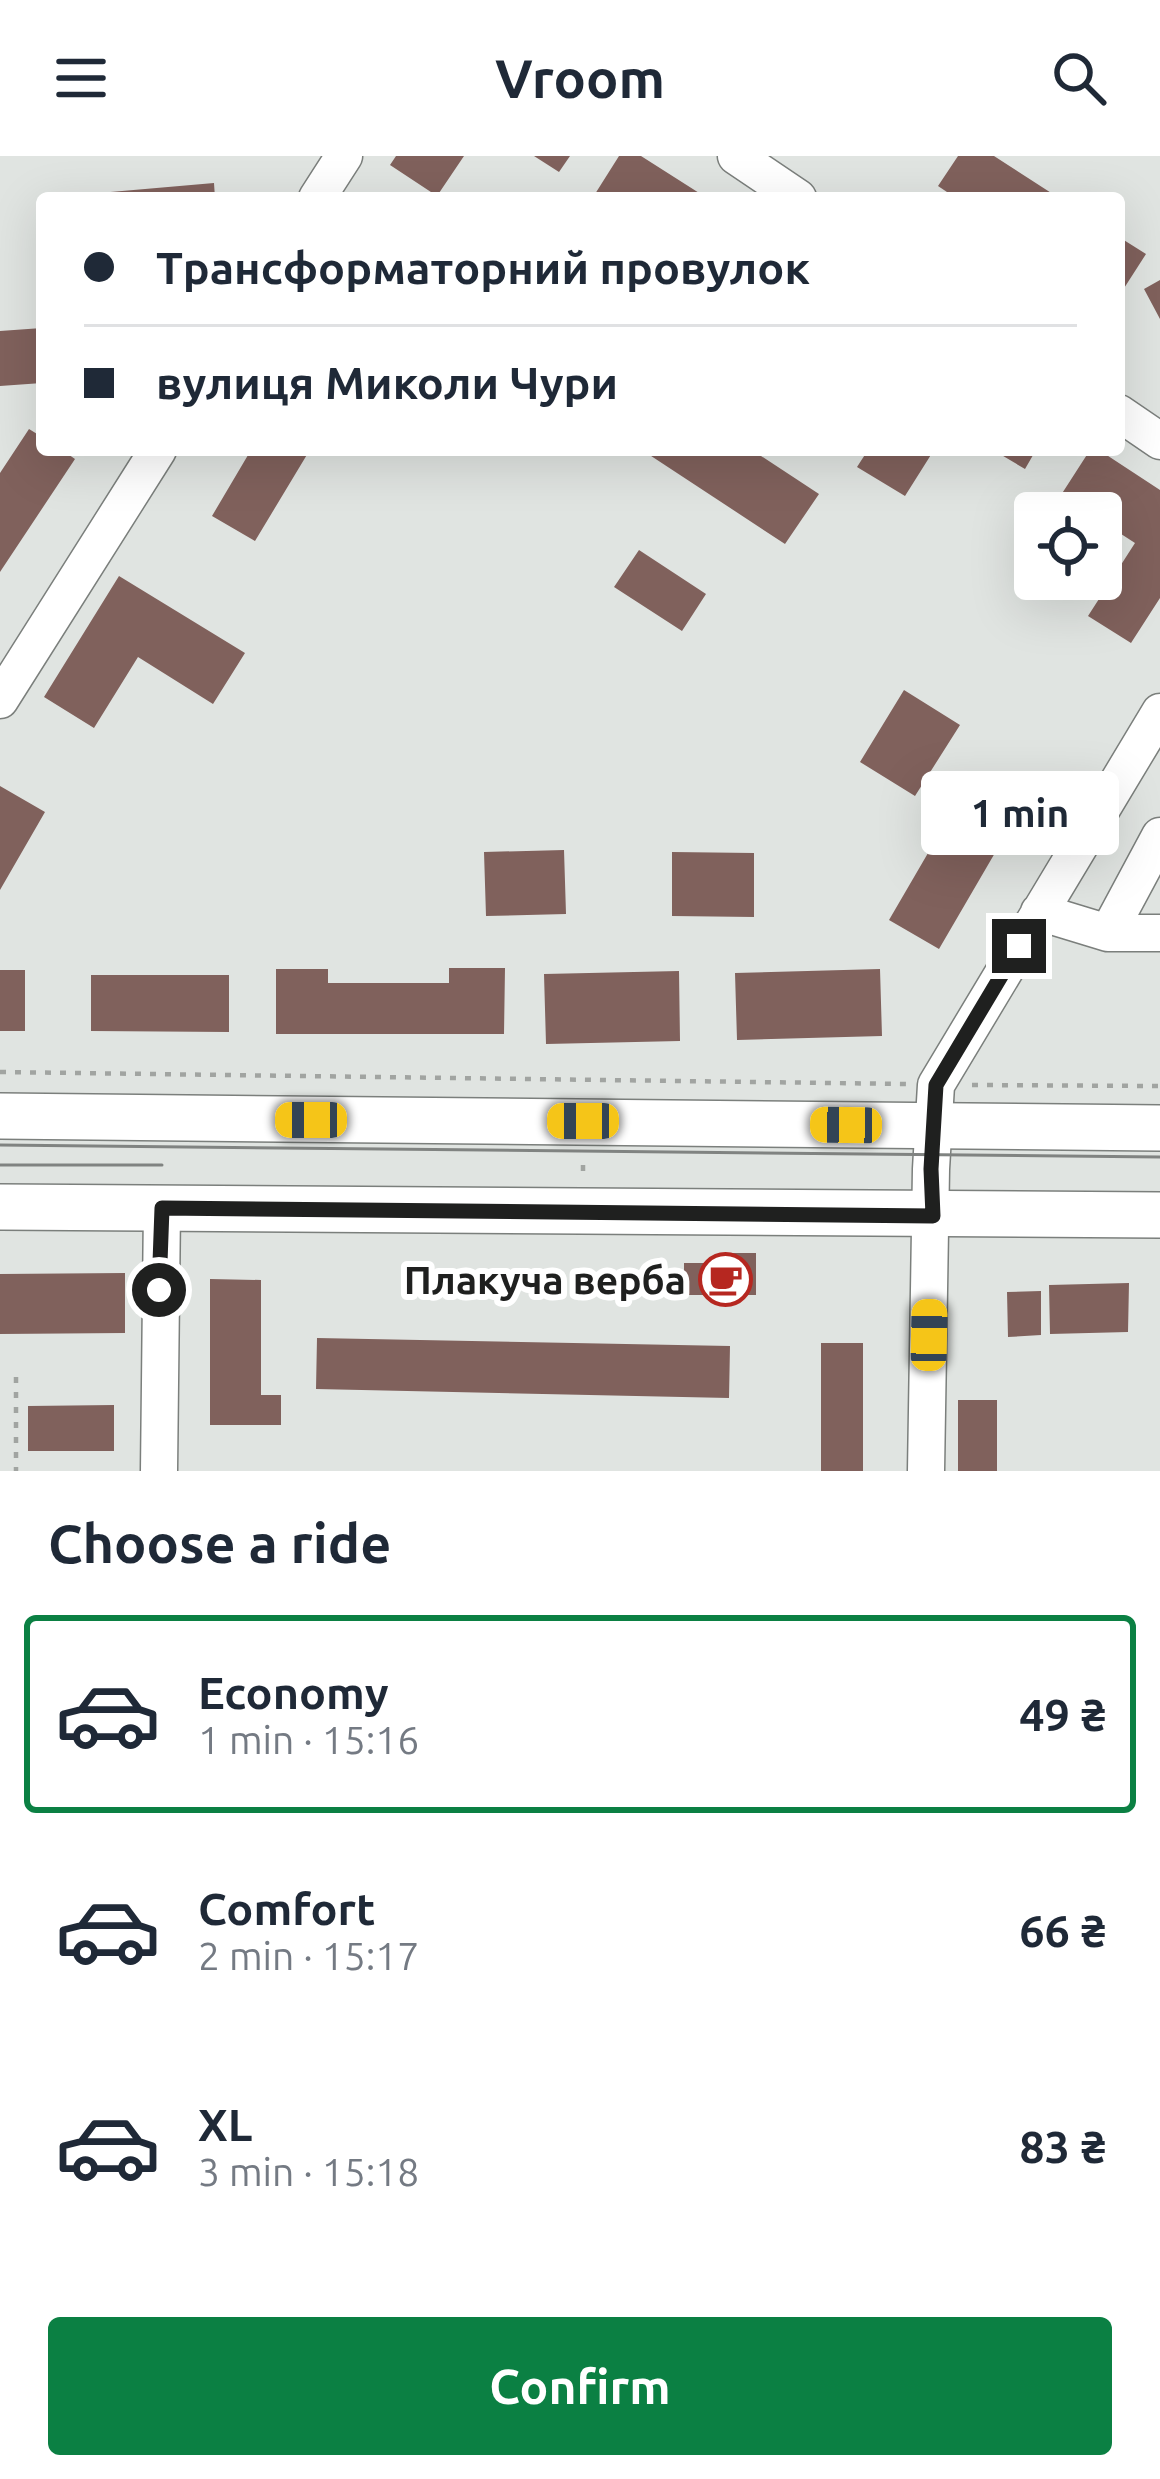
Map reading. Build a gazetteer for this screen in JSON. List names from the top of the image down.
{
  "places": {
    "cafe": ["Плакуча верба"]
  },
  "page": {
    "header": "Vroom",
    "banner": ["Трансформаторний провулок", "вулиця Миколи Чури"],
    "bubble": "1 min",
    "heading": "Choose a ride",
    "list": [
      {
        "name": "Economy",
        "note": "1 min · 15:16",
        "value": "49 ₴"
      },
      {
        "name": "Comfort",
        "note": "2 min · 15:17",
        "value": "66 ₴"
      },
      {
        "name": "XL",
        "note": "3 min · 15:18",
        "value": "83 ₴"
      }
    ],
    "buttons": "Confirm"
  }
}
